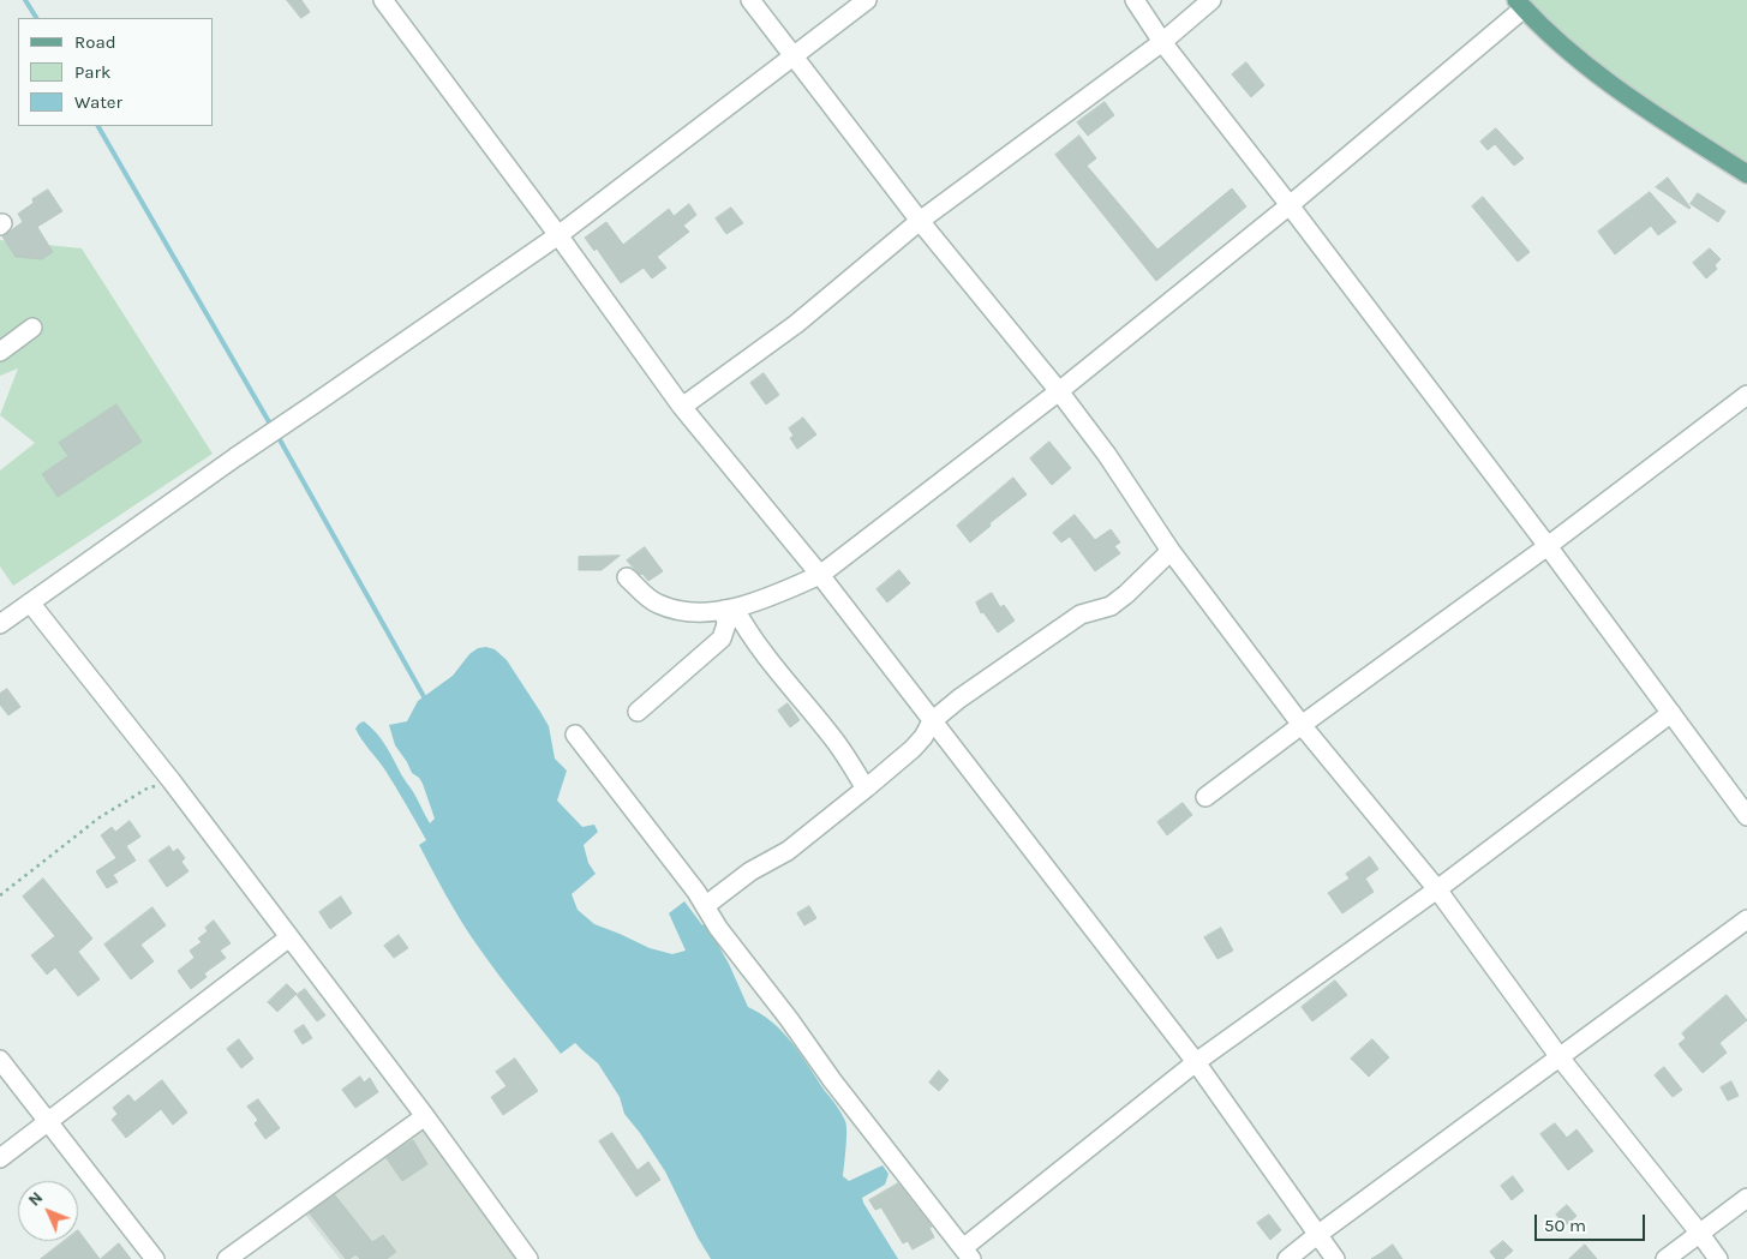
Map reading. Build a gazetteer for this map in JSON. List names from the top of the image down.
{
  "legend": ["Road", "Park", "Water"],
  "scale_bar": "50 m",
  "north": "top left"
}
